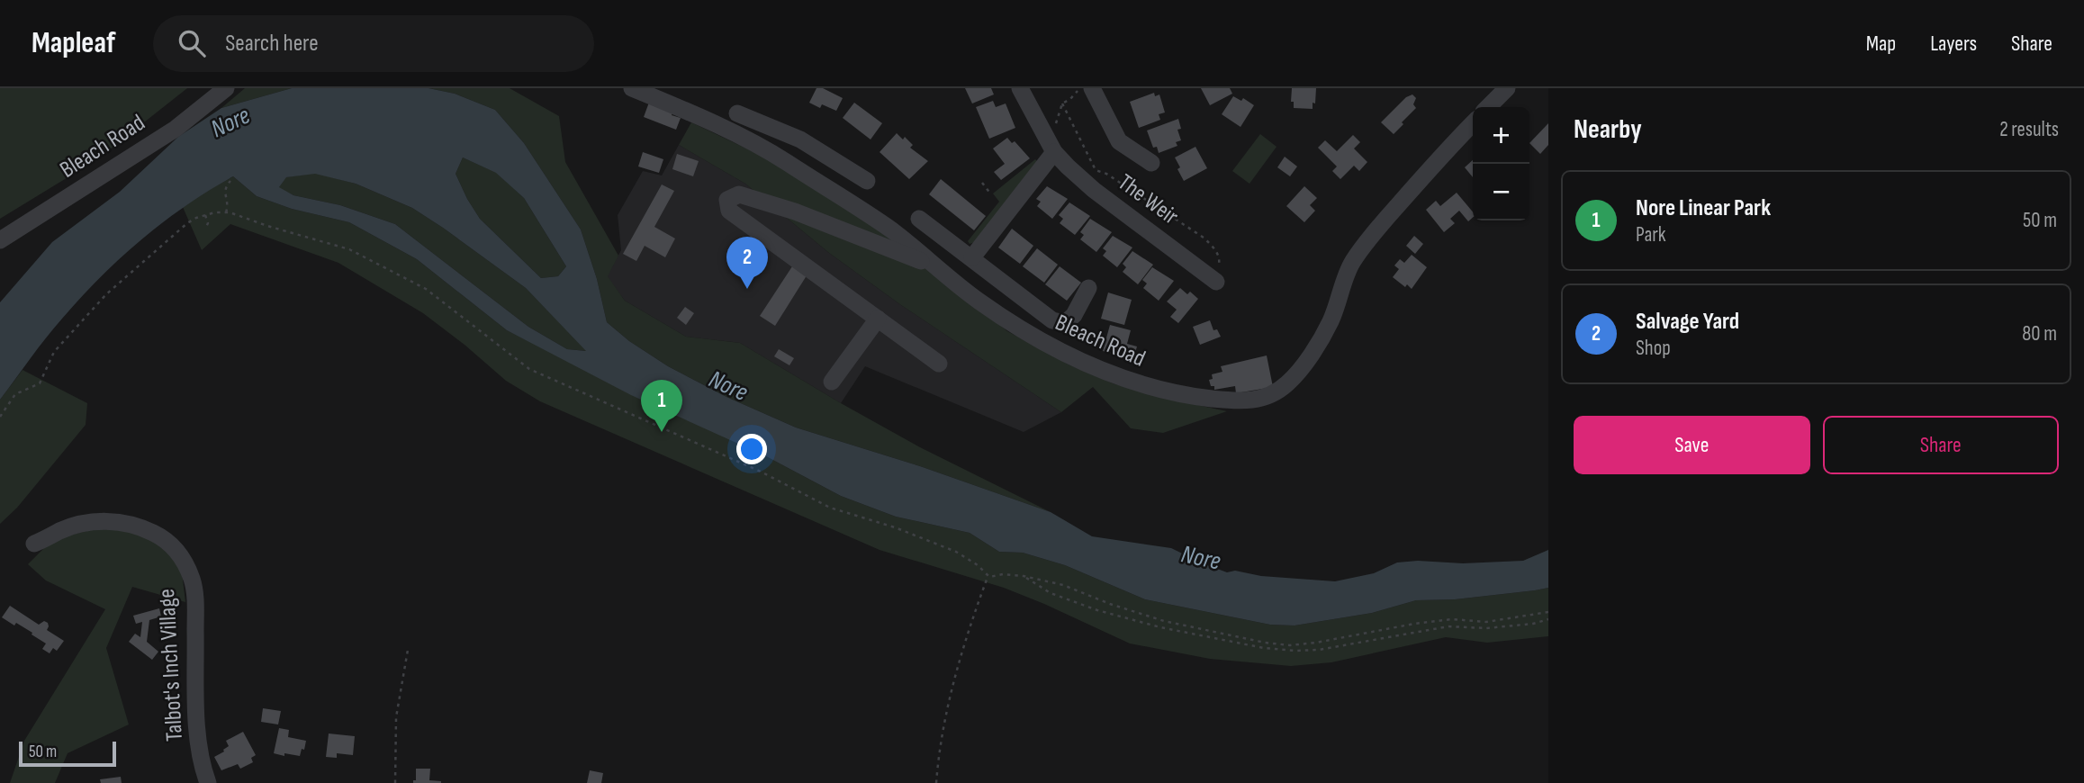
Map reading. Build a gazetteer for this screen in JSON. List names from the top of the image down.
{
  "streets": {
    "street": ["Bleach Road", "The Weir", "Talbot's Inch Village"]
  },
  "water": ["Nore"],
  "scale_bar": "50 m",
  "page": {
    "header": "Mapleaf",
    "search": "Search here",
    "nav": ["Map", "Layers", "Share"],
    "heading": ["Nearby", "2 results"],
    "map_buttons": ["+", "−"],
    "list": [
      {
        "mark": "1",
        "name": "Nore Linear Park",
        "note": "Park",
        "value": "50 m"
      },
      {
        "mark": "2",
        "name": "Salvage Yard",
        "note": "Shop",
        "value": "80 m"
      }
    ],
    "pins": ["2", "1"],
    "buttons": ["Save", "Share"],
    "scale": "50 m"
  }
}
